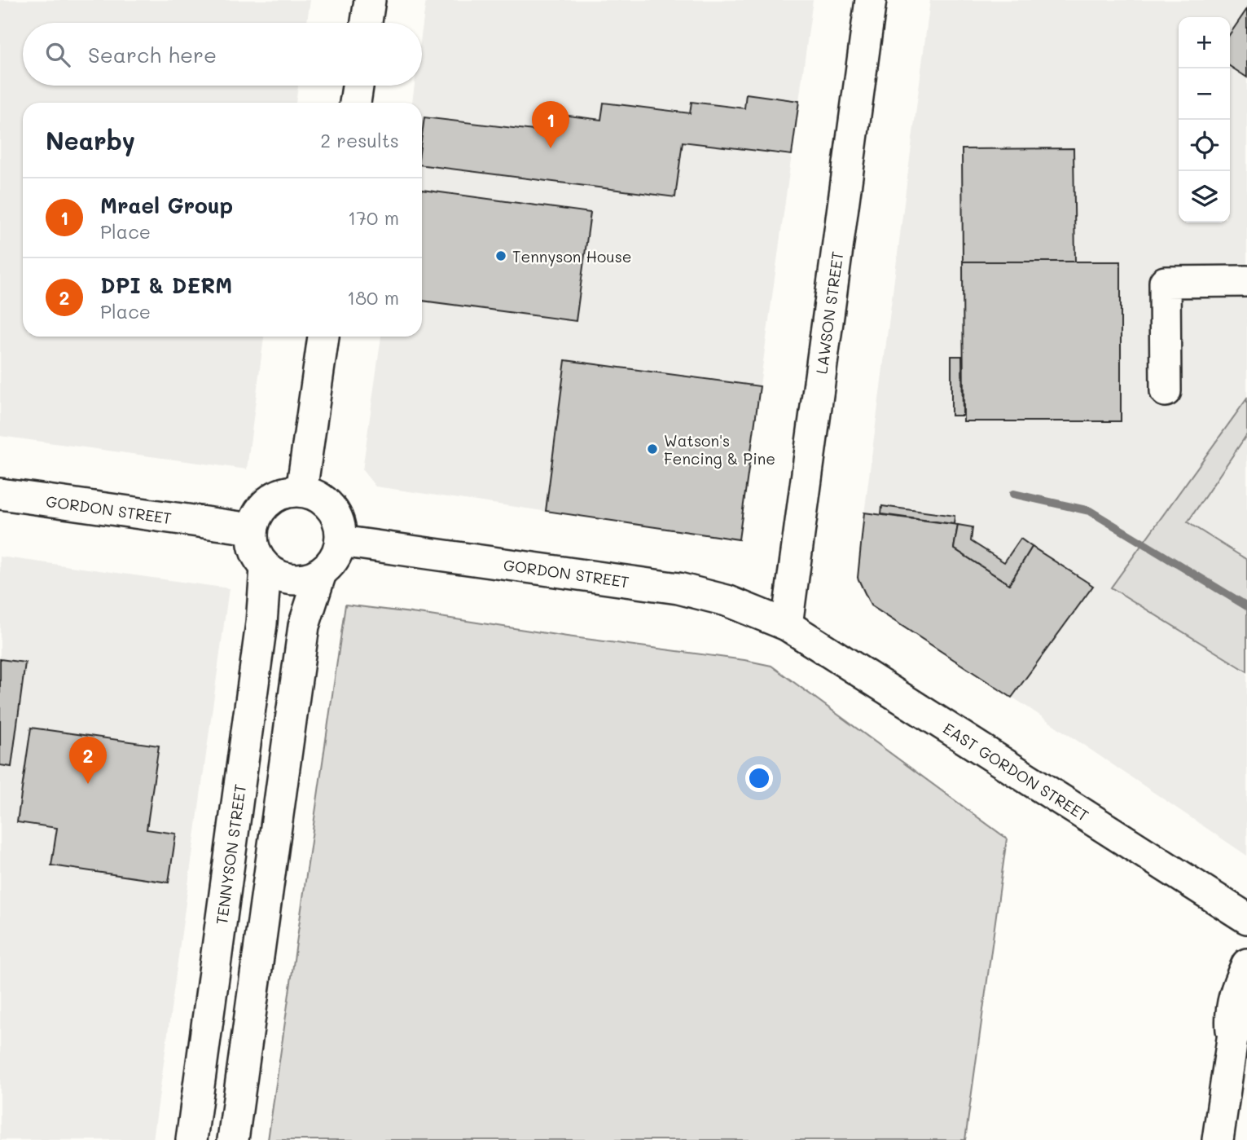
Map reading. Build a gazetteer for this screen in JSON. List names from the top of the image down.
{
  "streets": {
    "street": [
      "LAWSON STREET",
      "GORDON STREET",
      "EAST GORDON STREET",
      "TENNYSON STREET"
    ]
  },
  "crossings": [
    ["LAWSON STREET", "GORDON STREET"],
    ["LAWSON STREET", "EAST GORDON STREET"],
    ["GORDON STREET", "EAST GORDON STREET"],
    ["GORDON STREET", "TENNYSON STREET"]
  ],
  "places": ["Tennyson House", "Watson's Fencing & Pine"],
  "page": {
    "map_buttons": ["+", "−"],
    "search": "Search here",
    "pins": ["1", "2"],
    "heading": ["Nearby", "2 results"],
    "list": [
      {
        "mark": "1",
        "name": "Mrael Group",
        "note": "Place",
        "value": "170 m"
      },
      {
        "mark": "2",
        "name": "DPI & DERM",
        "note": "Place",
        "value": "180 m"
      }
    ]
  }
}
